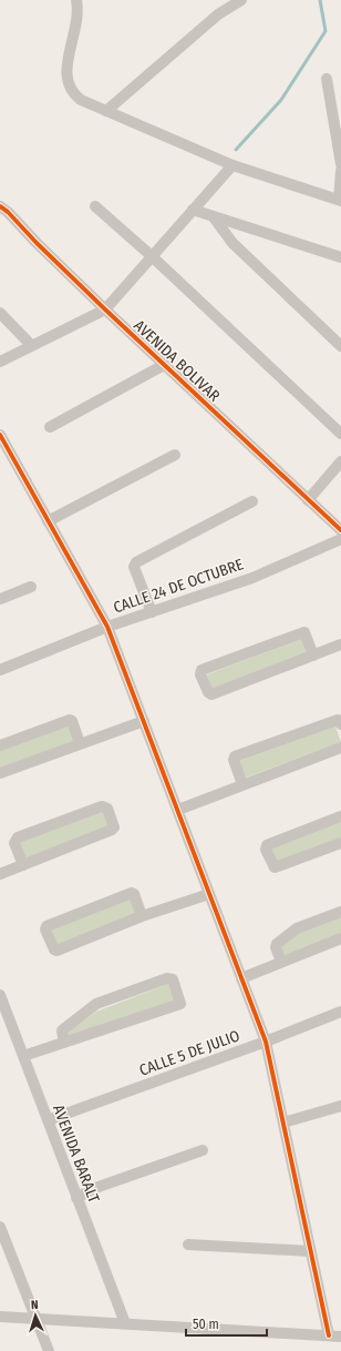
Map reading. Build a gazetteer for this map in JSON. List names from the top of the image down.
{
  "streets": {
    "street": [
      "AVENIDA BOLIVAR",
      "CALLE 24 DE OCTUBRE",
      "CALLE 5 DE JULIO",
      "AVENIDA BARALT"
    ]
  },
  "crossings": [
    ["CALLE 5 DE JULIO", "AVENIDA BARALT"]
  ],
  "scale_bar": "50 m",
  "north": "top"
}
